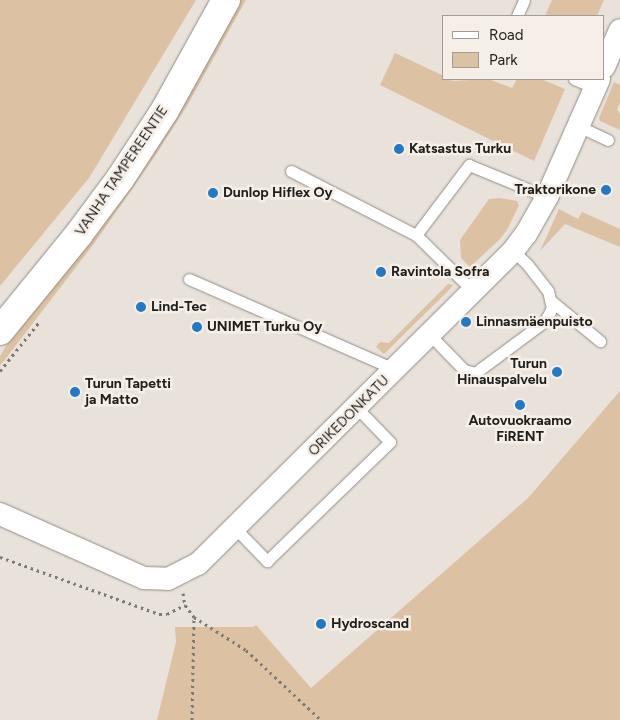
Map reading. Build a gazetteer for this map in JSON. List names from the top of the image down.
{
  "streets": {
    "main road": ["VANHA TAMPEREENTIE"],
    "street": ["ORIKEDONKATU"]
  },
  "places": [
    "Katsastus Turku",
    "Traktorikone",
    "Dunlop Hiflex Oy",
    "Ravintola Sofra",
    "Lind-Tec",
    "Linnasmäenpuisto",
    "UNIMET Turku Oy",
    "Turun Hinauspalvelu",
    "Turun Tapetti ja Matto",
    "Autovuokraamo FiRENT",
    "Hydroscand"
  ],
  "legend": ["Road", "Park"]
}
